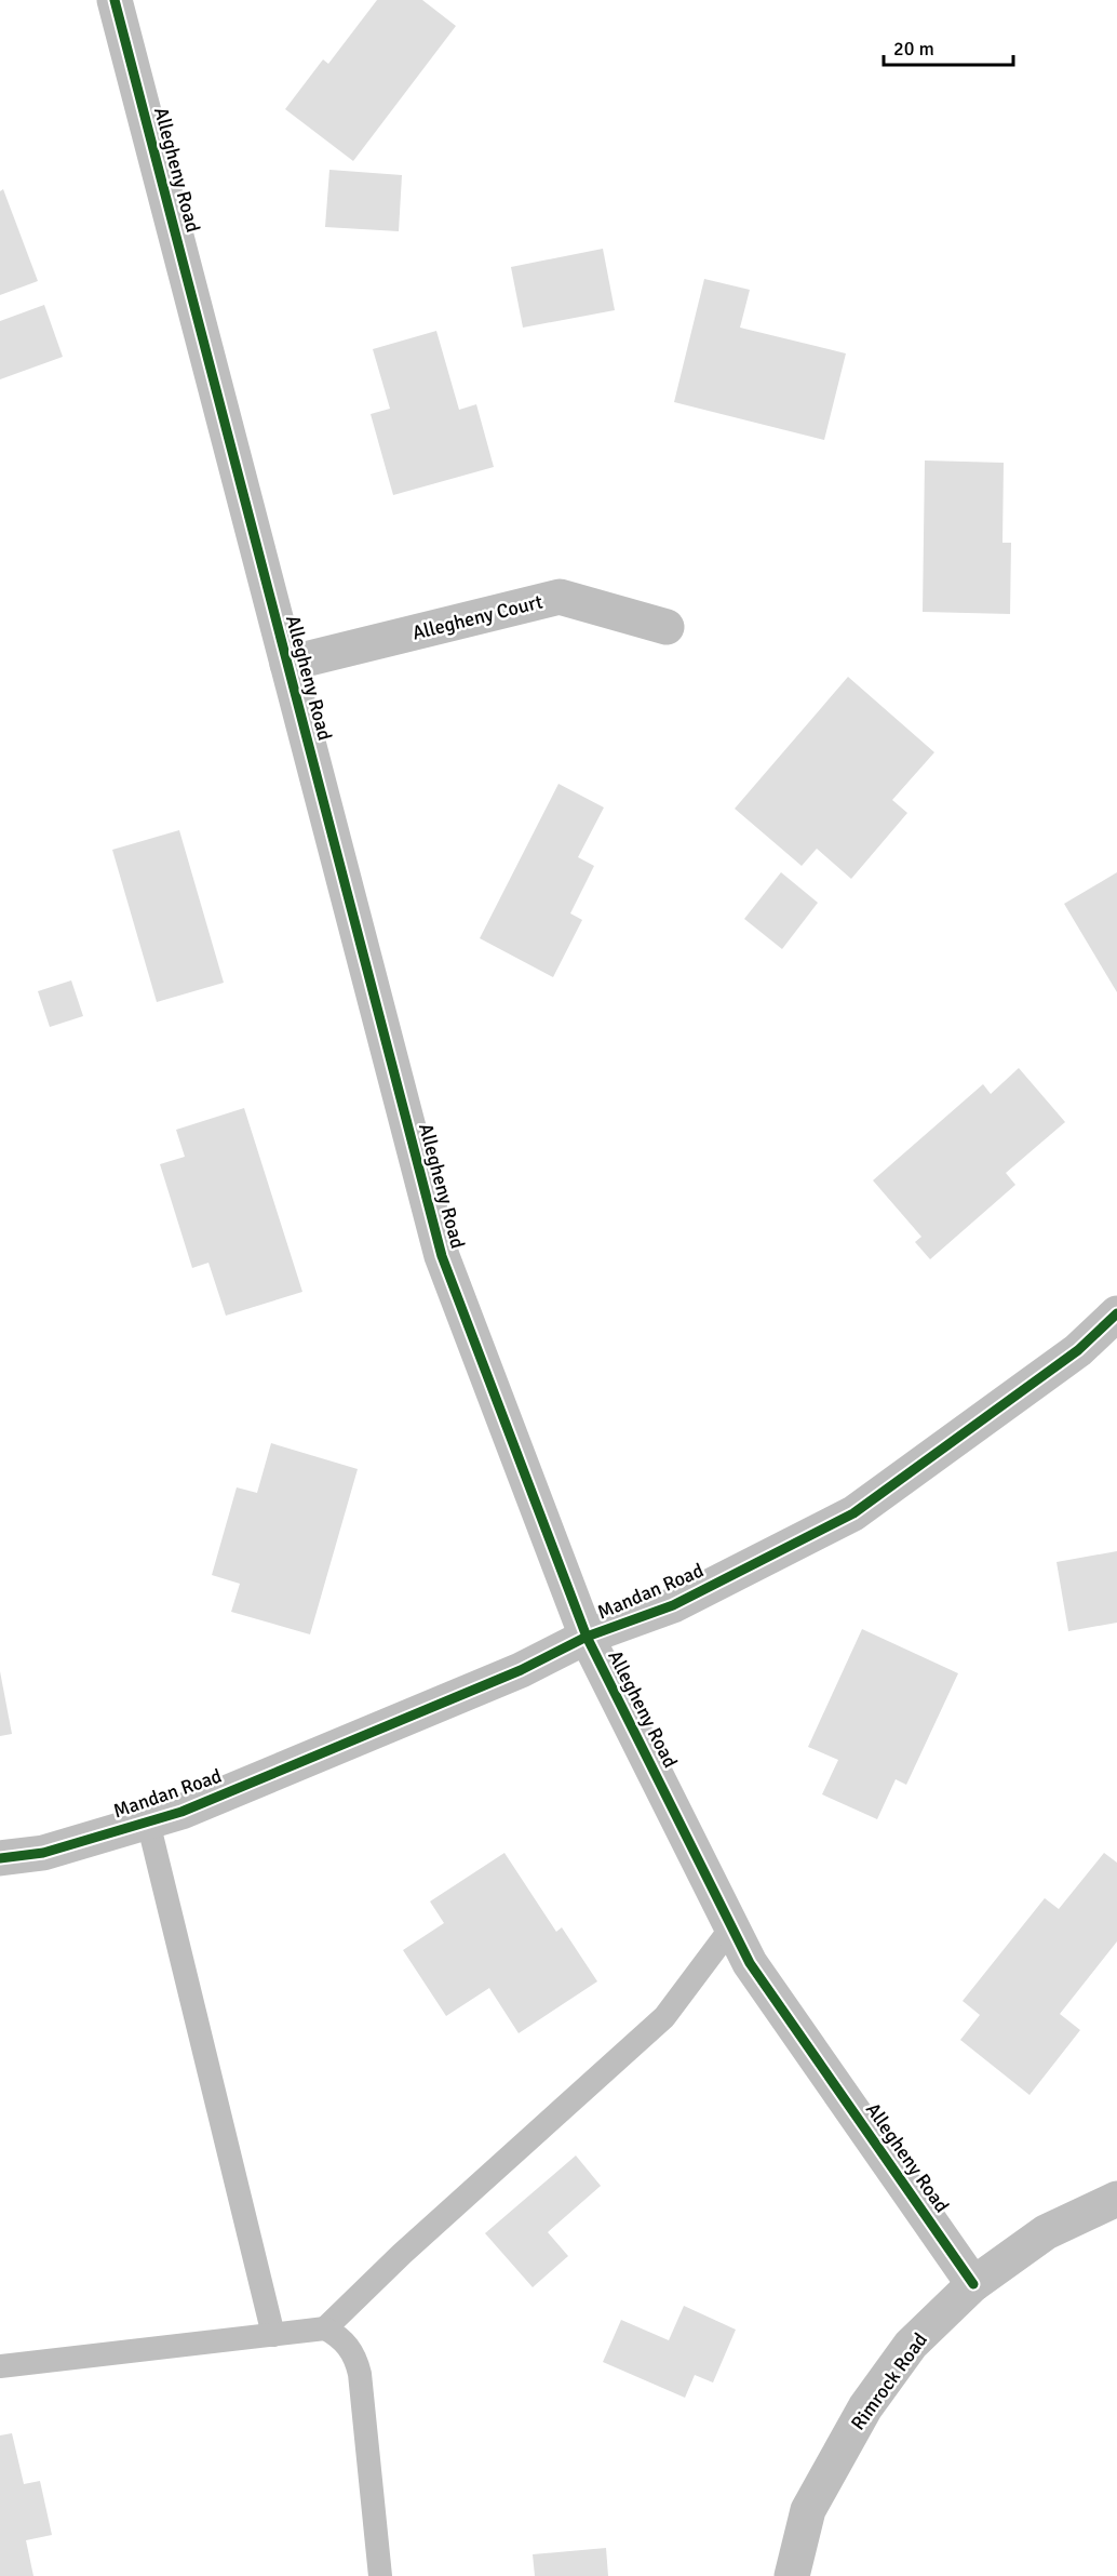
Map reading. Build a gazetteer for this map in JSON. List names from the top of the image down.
{
  "streets": {
    "street": [
      "Allegheny Road",
      "Allegheny Court",
      "Mandan Road",
      "Rimrock Road"
    ]
  },
  "crossings": [
    ["Allegheny Road", "Allegheny Court"],
    ["Allegheny Road", "Mandan Road"],
    ["Allegheny Road", "Rimrock Road"]
  ],
  "scale_bar": "20 m"
}
